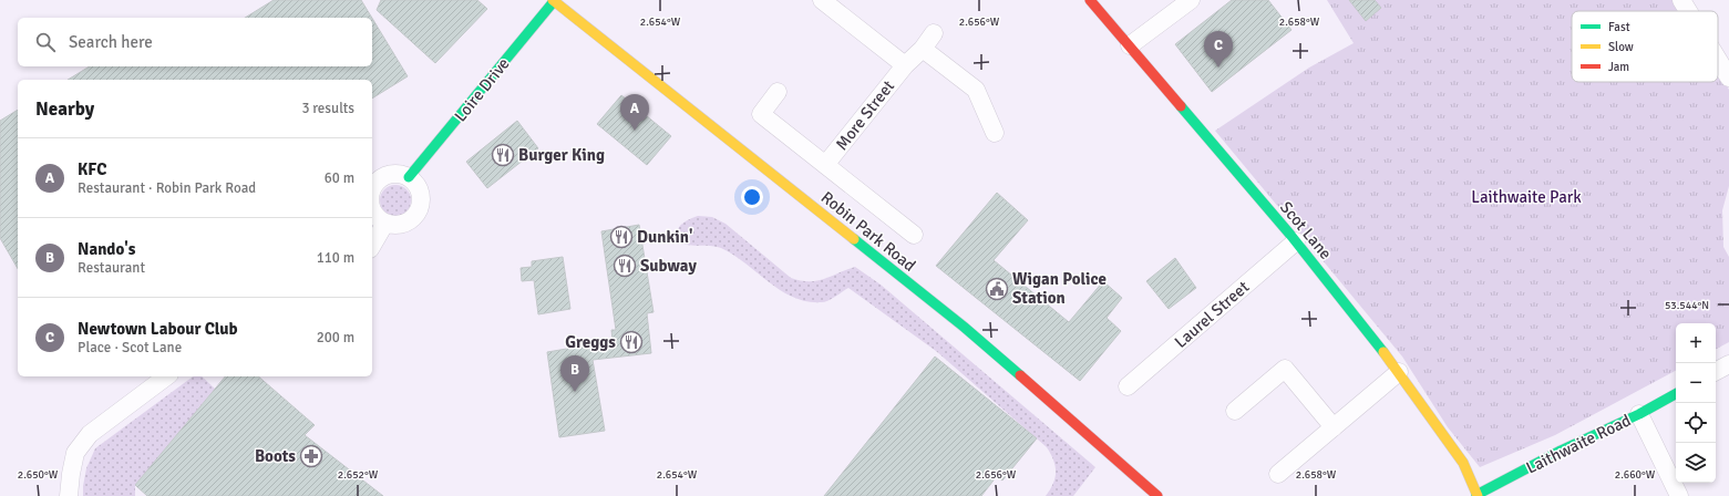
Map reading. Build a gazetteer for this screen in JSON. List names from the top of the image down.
{
  "streets": {
    "street": [
      "Loire Drive",
      "More Street",
      "Scot Lane",
      "Robin Park Road",
      "Laurel Street",
      "Laithwaite Road"
    ]
  },
  "crossings": [
    ["Loire Drive", "Robin Park Road"],
    ["Scot Lane", "Laurel Street"],
    ["Scot Lane", "Laithwaite Road"]
  ],
  "parks": ["Laithwaite Park"],
  "places": {
    "restaurant": [
      "Burger King",
      "Dunkin'",
      "Subway",
      "Greggs"
    ],
    "public building": ["Wigan Police Station"],
    "pharmacy": ["Boots"]
  },
  "legend": ["Fast", "Slow", "Jam"],
  "page": {
    "search": "Search here",
    "pins": ["C", "A", "B"],
    "heading": ["Nearby", "3 results"],
    "list": [
      {
        "mark": "A",
        "name": "KFC",
        "note": "Restaurant · Robin Park Road",
        "value": "60 m"
      },
      {
        "mark": "B",
        "name": "Nando's",
        "note": "Restaurant",
        "value": "110 m"
      },
      {
        "mark": "C",
        "name": "Newtown Labour Club",
        "note": "Place · Scot Lane",
        "value": "200 m"
      }
    ],
    "map_buttons": ["+", "−"]
  },
  "coordinates": [
    "2.654°W",
    "2.656°W",
    "2.658°W",
    "53.544°N",
    "2.650°W",
    "2.652°W",
    "2.660°W"
  ]
}
